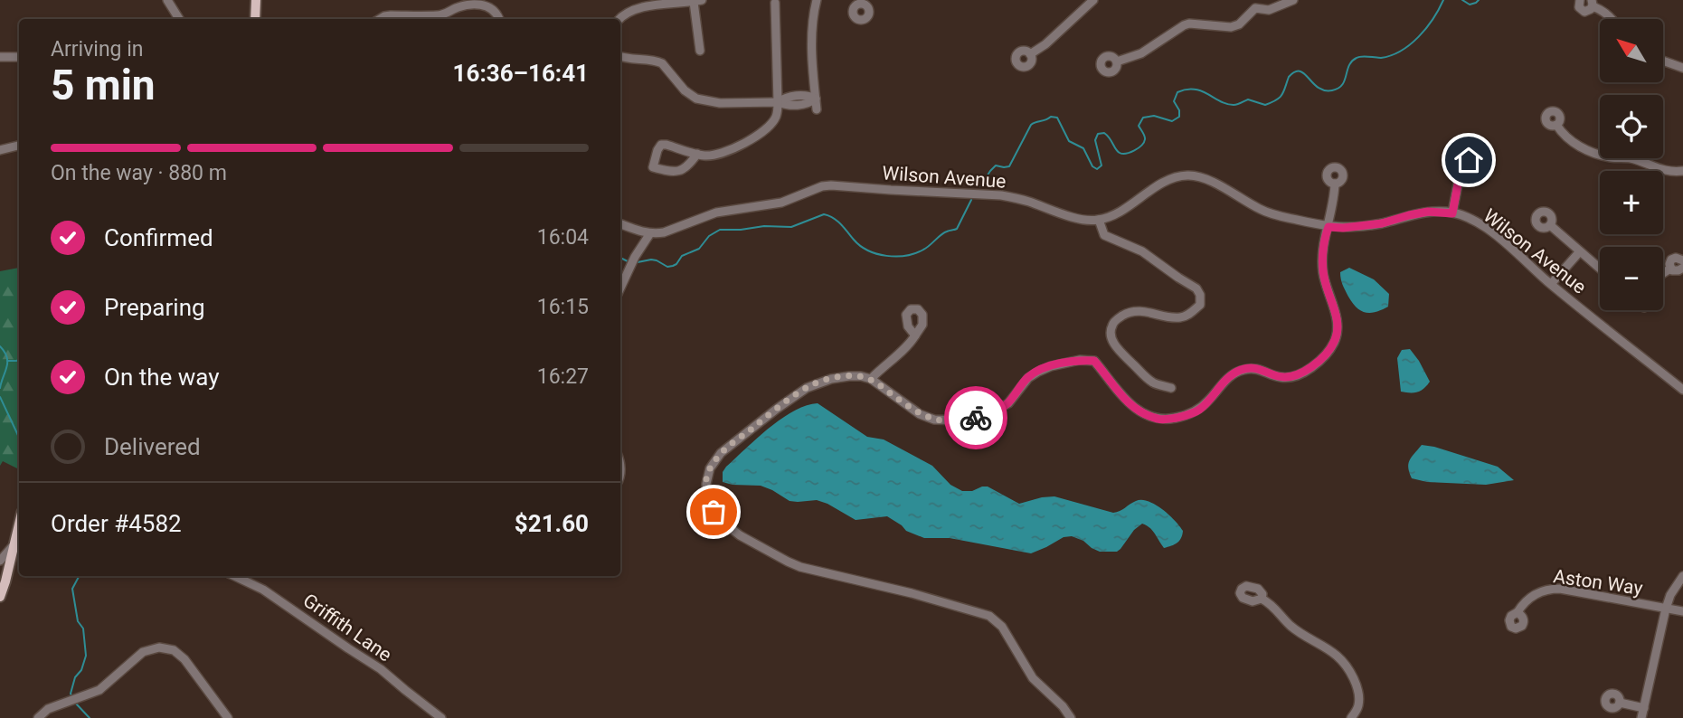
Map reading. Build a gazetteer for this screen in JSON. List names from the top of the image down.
{
  "streets": {
    "street": ["Wilson Avenue", "Aston Way", "Griffith Lane"]
  },
  "north": "top left",
  "page": {
    "map_buttons": ["+", "−"],
    "heading": ["5 min", "Arriving in", "16:36–16:41"],
    "panel": ["Order #4582", "$21.60"],
    "bar": "On the way · 880 m",
    "list": [
      ["Confirmed", "16:04"],
      ["Preparing", "16:15"],
      ["On the way", "16:27"],
      "Delivered"
    ]
  }
}
